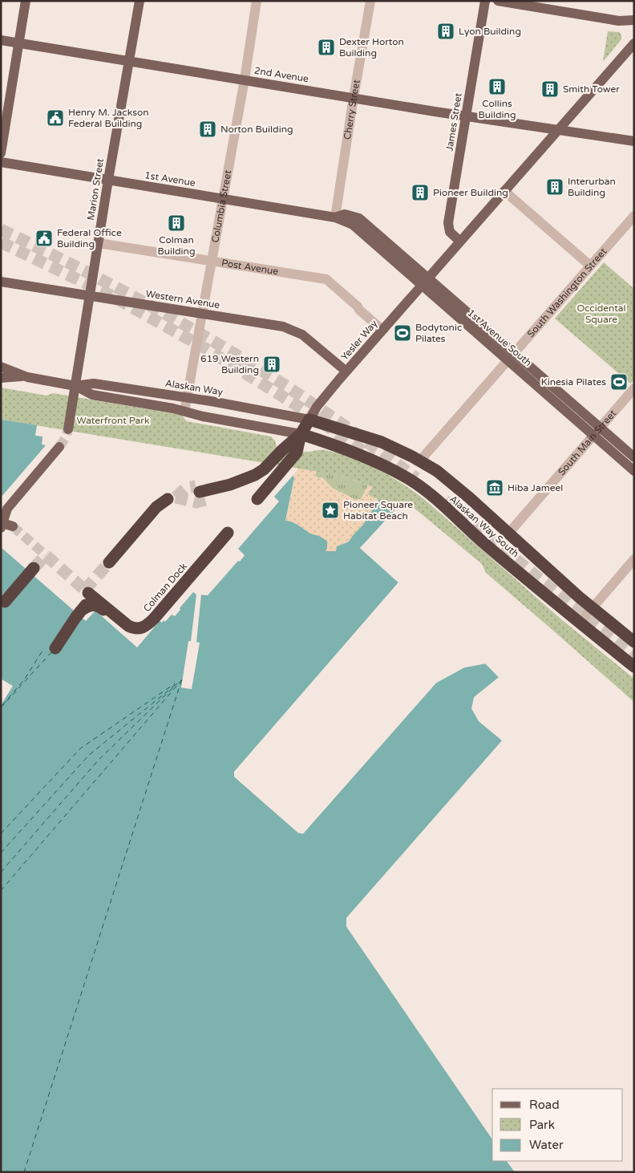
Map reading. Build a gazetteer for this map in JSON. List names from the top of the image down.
{
  "streets": {
    "highway": ["Alaskan Way South", "Colman Dock"],
    "main road": [
      "2nd Avenue",
      "James Street",
      "1st Avenue",
      "Marion Street",
      "Western Avenue",
      "1st Avenue South",
      "Yesler Way",
      "Alaskan Way"
    ],
    "street": [
      "Cherry Street",
      "Columbia Street",
      "Post Avenue",
      "South Washington Street",
      "South Main Street"
    ]
  },
  "crossings": [
    ["2nd Avenue", "Cherry Street"],
    ["2nd Avenue", "James Street"],
    ["2nd Avenue", "Marion Street"],
    ["2nd Avenue", "Columbia Street"],
    ["2nd Avenue", "Yesler Way"],
    ["Cherry Street", "1st Avenue"],
    ["James Street", "Yesler Way"],
    ["1st Avenue", "Marion Street"],
    ["1st Avenue", "Columbia Street"],
    ["1st Avenue", "1st Avenue South"],
    ["1st Avenue", "Yesler Way"],
    ["Marion Street", "Post Avenue"],
    ["Marion Street", "Western Avenue"],
    ["Marion Street", "Alaskan Way"],
    ["Columbia Street", "Post Avenue"],
    ["Columbia Street", "Western Avenue"],
    ["Columbia Street", "Alaskan Way"],
    ["Post Avenue", "Yesler Way"],
    ["South Washington Street", "1st Avenue South"],
    ["South Washington Street", "Alaskan Way South"],
    ["Western Avenue", "Yesler Way"],
    ["1st Avenue South", "Yesler Way"],
    ["1st Avenue South", "South Main Street"],
    ["Yesler Way", "Alaskan Way"],
    ["Yesler Way", "Alaskan Way South"],
    ["Alaskan Way", "Alaskan Way South"],
    ["South Main Street", "Alaskan Way South"]
  ],
  "parks": ["Occidental Square", "Waterfront Park"],
  "places": {
    "building": [
      "Lyon Building",
      "Dexter Horton Building",
      "Collins Building",
      "Smith Tower",
      "Norton Building",
      "Interurban Building",
      "Pioneer Building",
      "Colman Building",
      "619 Western Building"
    ],
    "public building": ["Henry M. Jackson Federal Building", "Federal Office Building"],
    "sports": ["Bodytonic Pilates", "Kinesia Pilates"],
    "museum": ["Hiba Jameel"],
    "place": ["Pioneer Square Habitat Beach"]
  },
  "legend": ["Road", "Park", "Water"]
}
